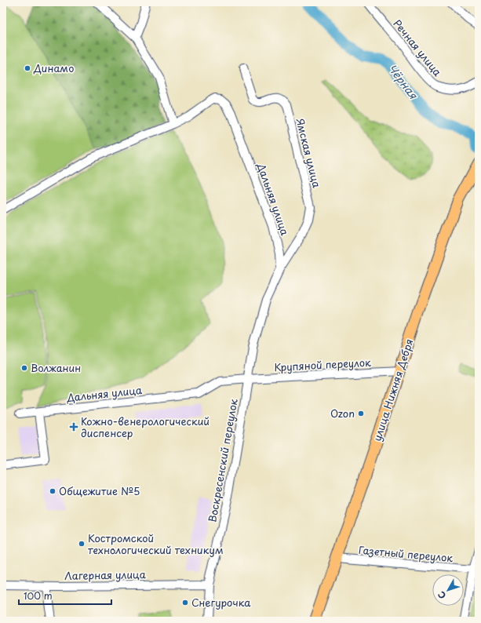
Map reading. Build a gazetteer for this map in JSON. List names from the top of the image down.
{
  "streets": {
    "highway": ["улица Нижняя Дебря"],
    "street": [
      "Речная улица",
      "Ямская улица",
      "Дальняя улица",
      "Крупяной переулок",
      "Воскресенский переулок",
      "Газетный переулок",
      "Лагерная улица"
    ]
  },
  "crossings": [
    ["Ямская улица", "Дальняя улица"],
    ["Дальняя улица", "Крупяной переулок"],
    ["Дальняя улица", "Воскресенский переулок"],
    ["Крупяной переулок", "улица Нижняя Дебря"],
    ["Крупяной переулок", "Воскресенский переулок"],
    ["улица Нижняя Дебря", "Газетный переулок"],
    ["Воскресенский переулок", "Лагерная улица"]
  ],
  "water": ["Чёрная"],
  "places": {
    "other": [
      "Динамо",
      "Волжанин",
      "Ozon",
      "Общежитие №5",
      "Костромской технологический техникум",
      "Снегурочка"
    ],
    "health": ["Кожно-венерологический диспенсер"]
  },
  "scale_bar": "100 m",
  "north": "bottom left"
}
